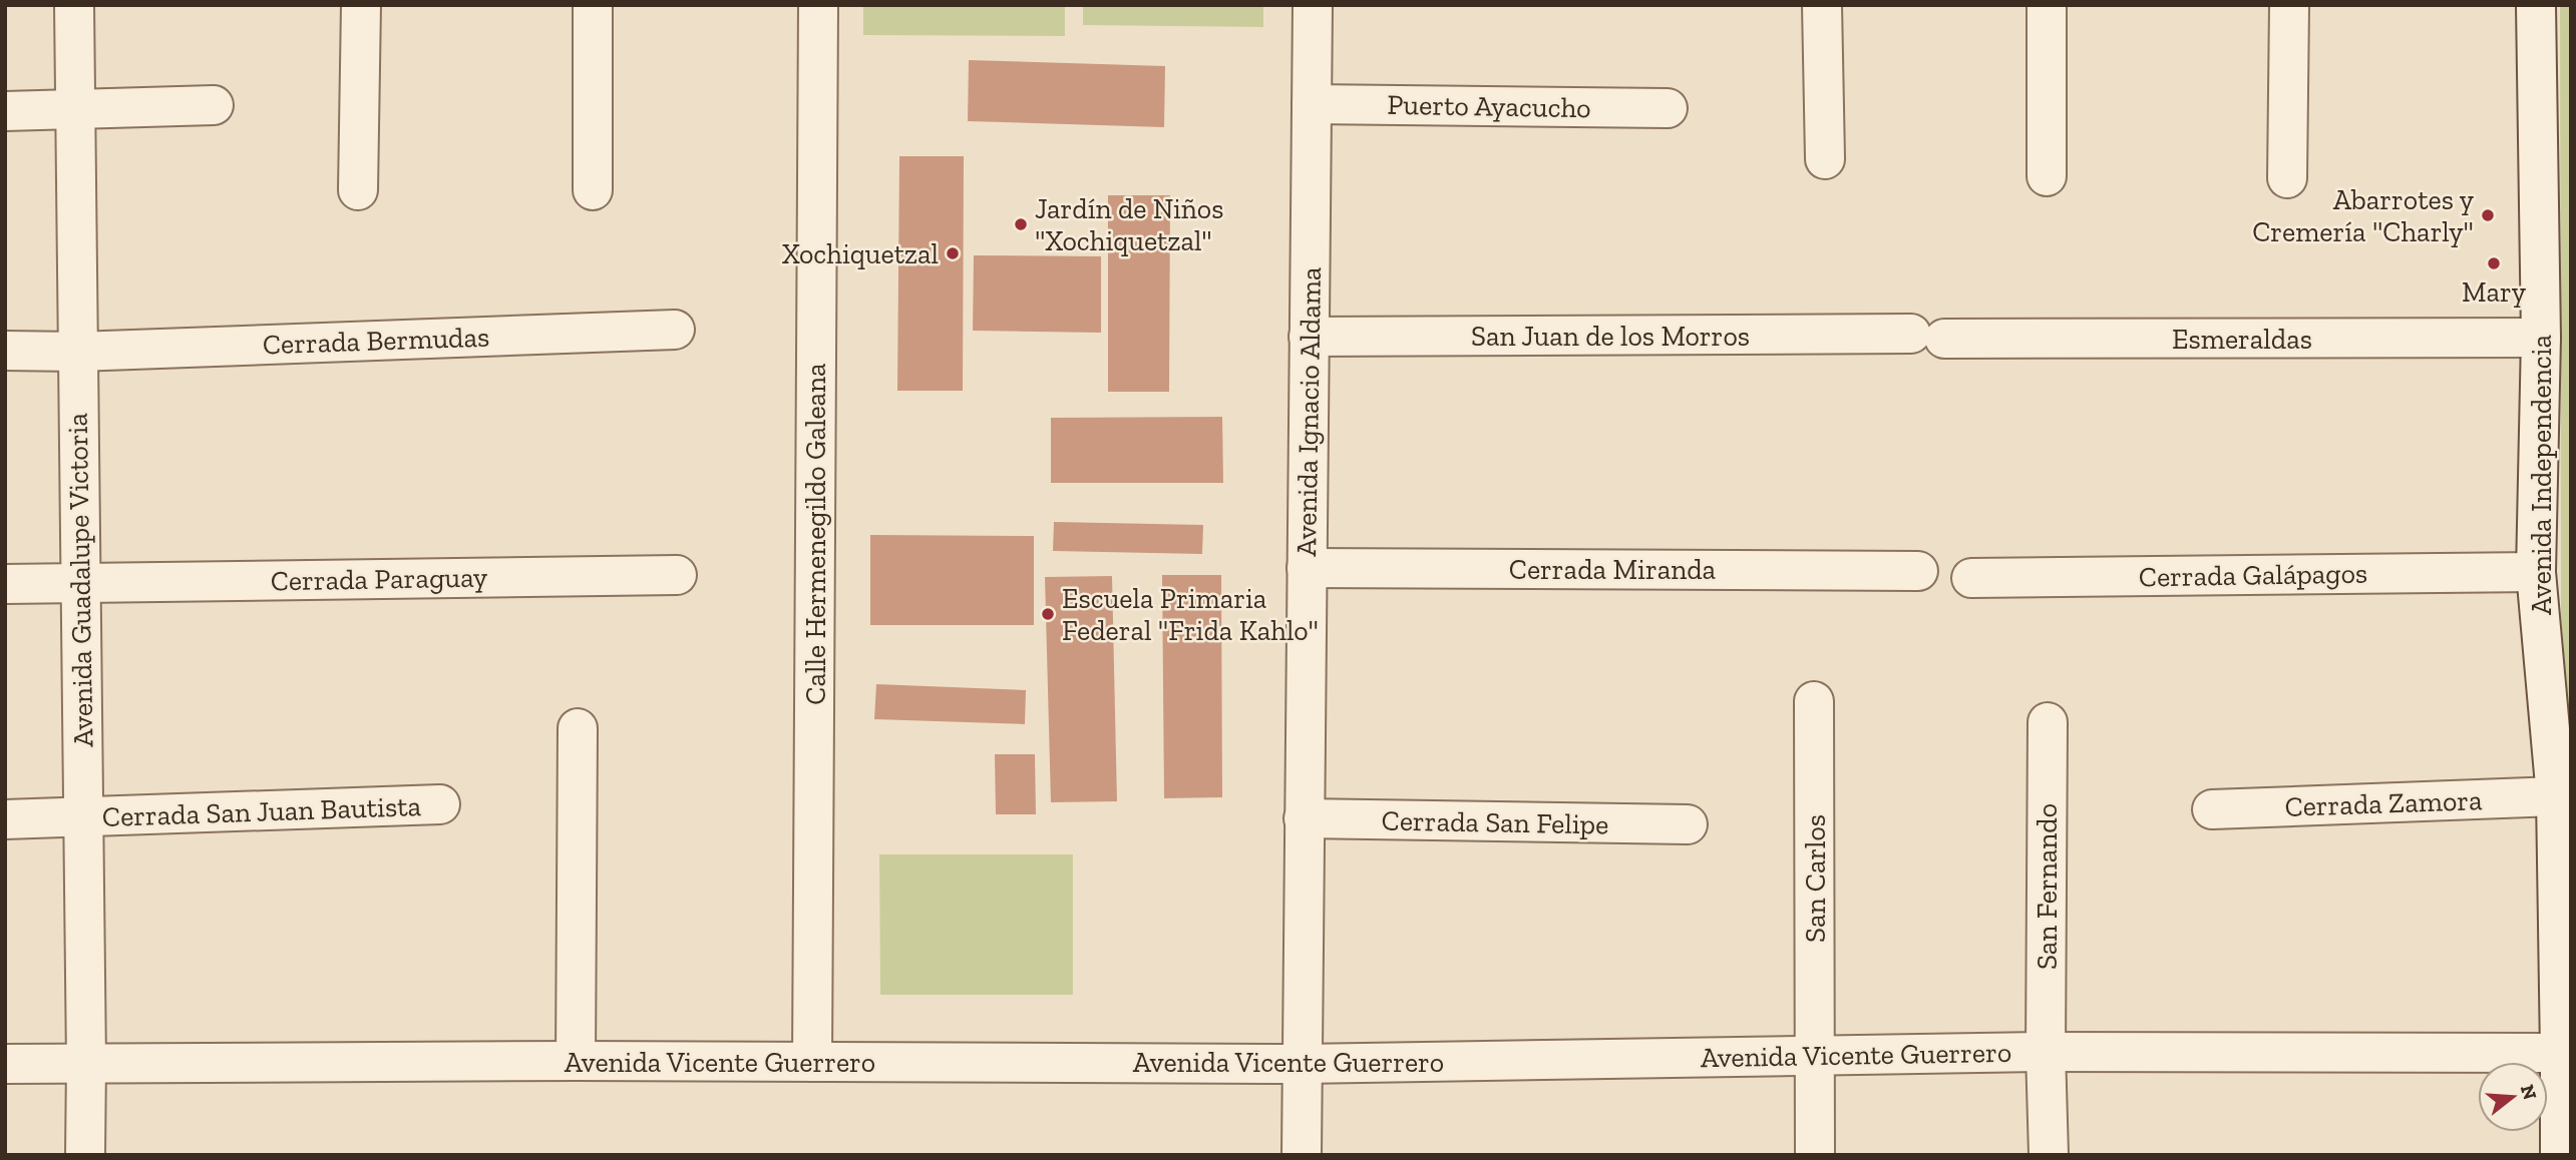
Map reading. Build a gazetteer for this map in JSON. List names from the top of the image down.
{
  "streets": {
    "street": [
      "Puerto Ayacucho",
      "San Juan de los Morros",
      "Esmeraldas",
      "Cerrada Bermudas",
      "Avenida Ignacio Aldama",
      "Avenida Independencia",
      "Calle Hermenegildo Galeana",
      "Cerrada Miranda",
      "Cerrada Galápagos",
      "Cerrada Paraguay",
      "Avenida Guadalupe Victoria",
      "Cerrada Zamora",
      "Cerrada San Juan Bautista",
      "Cerrada San Felipe",
      "San Carlos",
      "San Fernando",
      "Avenida Vicente Guerrero"
    ]
  },
  "crossings": [
    ["Puerto Ayacucho", "Avenida Ignacio Aldama"],
    ["San Juan de los Morros", "Esmeraldas"],
    ["San Juan de los Morros", "Avenida Ignacio Aldama"],
    ["Esmeraldas", "Avenida Independencia"],
    ["Cerrada Bermudas", "Avenida Guadalupe Victoria"],
    ["Avenida Ignacio Aldama", "Cerrada Miranda"],
    ["Avenida Ignacio Aldama", "Cerrada San Felipe"],
    ["Avenida Ignacio Aldama", "Avenida Vicente Guerrero"],
    ["Avenida Independencia", "Cerrada Galápagos"],
    ["Avenida Independencia", "Cerrada Zamora"],
    ["Avenida Independencia", "Avenida Vicente Guerrero"],
    ["Calle Hermenegildo Galeana", "Avenida Vicente Guerrero"],
    ["Cerrada Paraguay", "Avenida Guadalupe Victoria"],
    ["Avenida Guadalupe Victoria", "Cerrada San Juan Bautista"],
    ["Avenida Guadalupe Victoria", "Avenida Vicente Guerrero"],
    ["San Carlos", "Avenida Vicente Guerrero"],
    ["San Fernando", "Avenida Vicente Guerrero"]
  ],
  "places": [
    "Abarrotes y Cremería \"Charly\"",
    "Jardín de Niños \"Xochiquetzal\"",
    "Xochiquetzal",
    "Mary",
    "Escuela Primaria Federal \"Frida Kahlo\""
  ],
  "north": "right"
}
